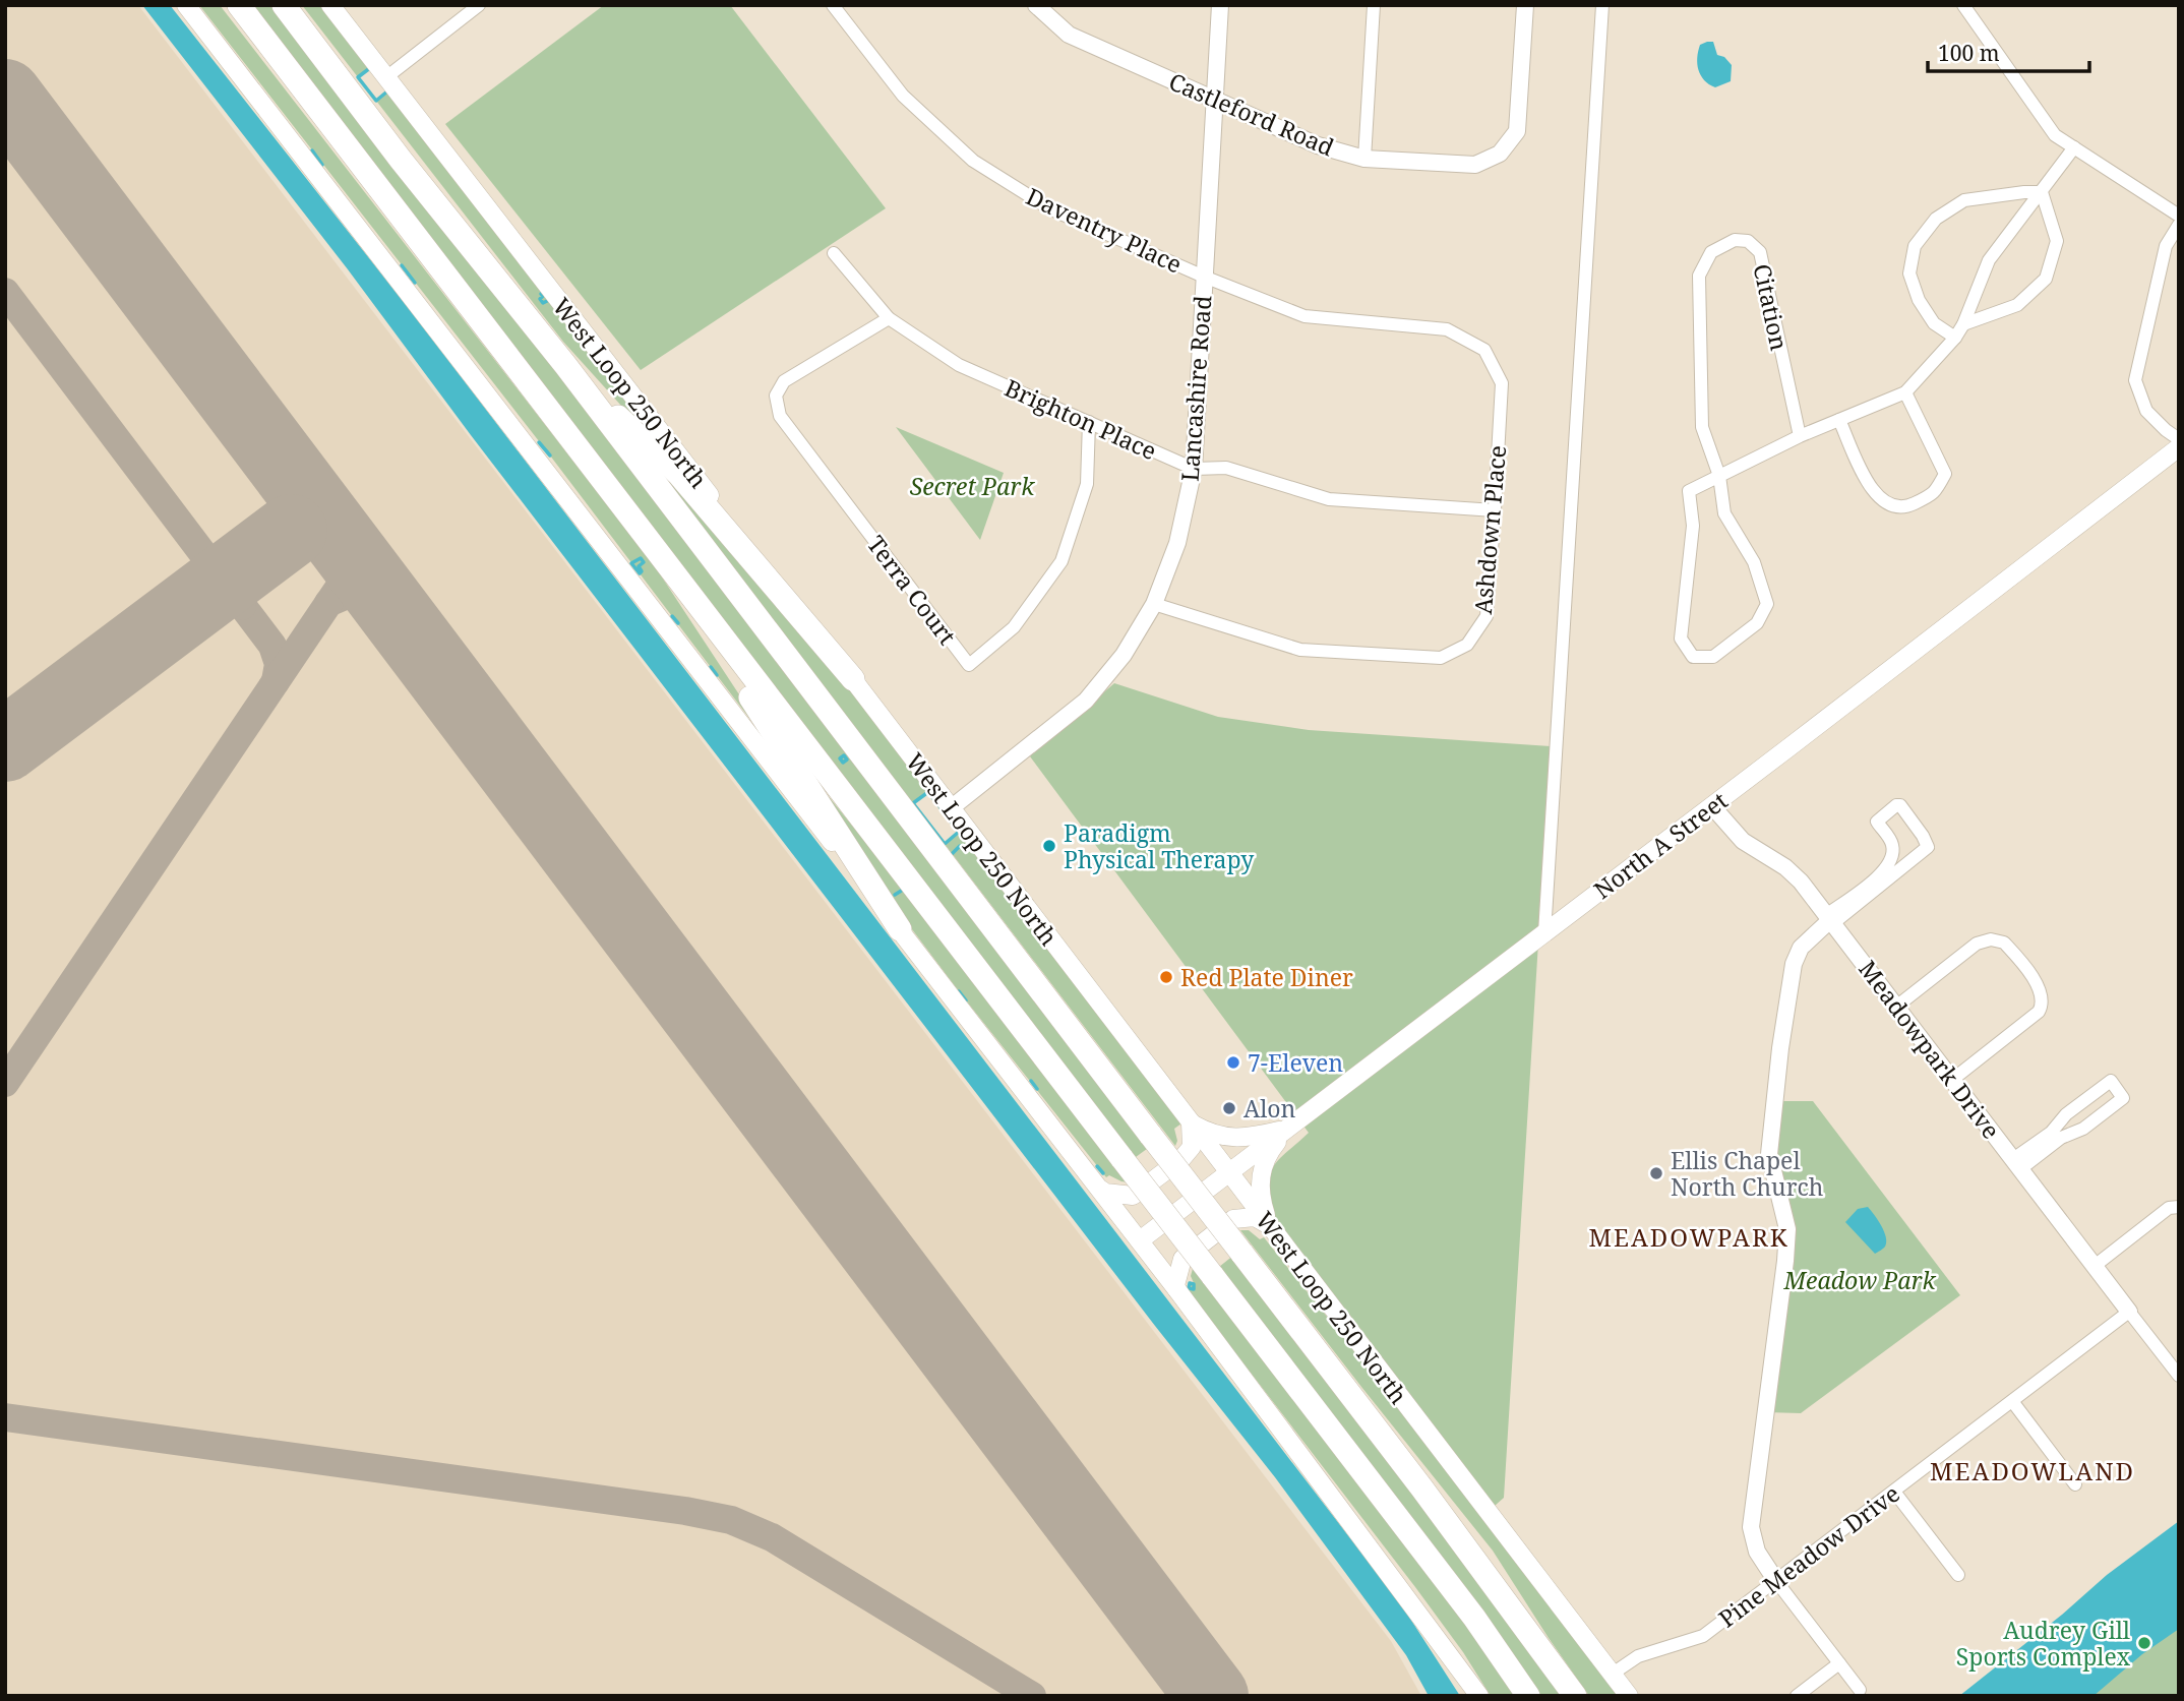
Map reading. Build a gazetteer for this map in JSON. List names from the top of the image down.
{
  "streets": {
    "main road": ["West Loop 250 North", "North A Street"],
    "street": [
      "Castleford Road",
      "Daventry Place",
      "Citation",
      "Lancashire Road",
      "Brighton Place",
      "Ashdown Place",
      "Terra Court",
      "Meadowpark Drive",
      "Pine Meadow Drive"
    ]
  },
  "crossings": [
    ["Castleford Road", "Lancashire Road"],
    ["Daventry Place", "Lancashire Road"],
    ["Daventry Place", "Ashdown Place"],
    ["Lancashire Road", "West Loop 250 North"],
    ["Lancashire Road", "Brighton Place"],
    ["Lancashire Road", "Ashdown Place"],
    ["West Loop 250 North", "North A Street"],
    ["West Loop 250 North", "Pine Meadow Drive"],
    ["Brighton Place", "Ashdown Place"],
    ["Brighton Place", "Terra Court"],
    ["North A Street", "Meadowpark Drive"],
    ["Meadowpark Drive", "Pine Meadow Drive"]
  ],
  "districts": ["MEADOWPARK", "MEADOWLAND"],
  "parks": ["Secret Park", "Meadow Park"],
  "places": [
    "Paradigm Physical Therapy",
    "Red Plate Diner",
    "7-Eleven",
    "Alon",
    "Ellis Chapel North Church",
    "Audrey Gill Sports Complex"
  ],
  "scale_bar": "100 m"
}
